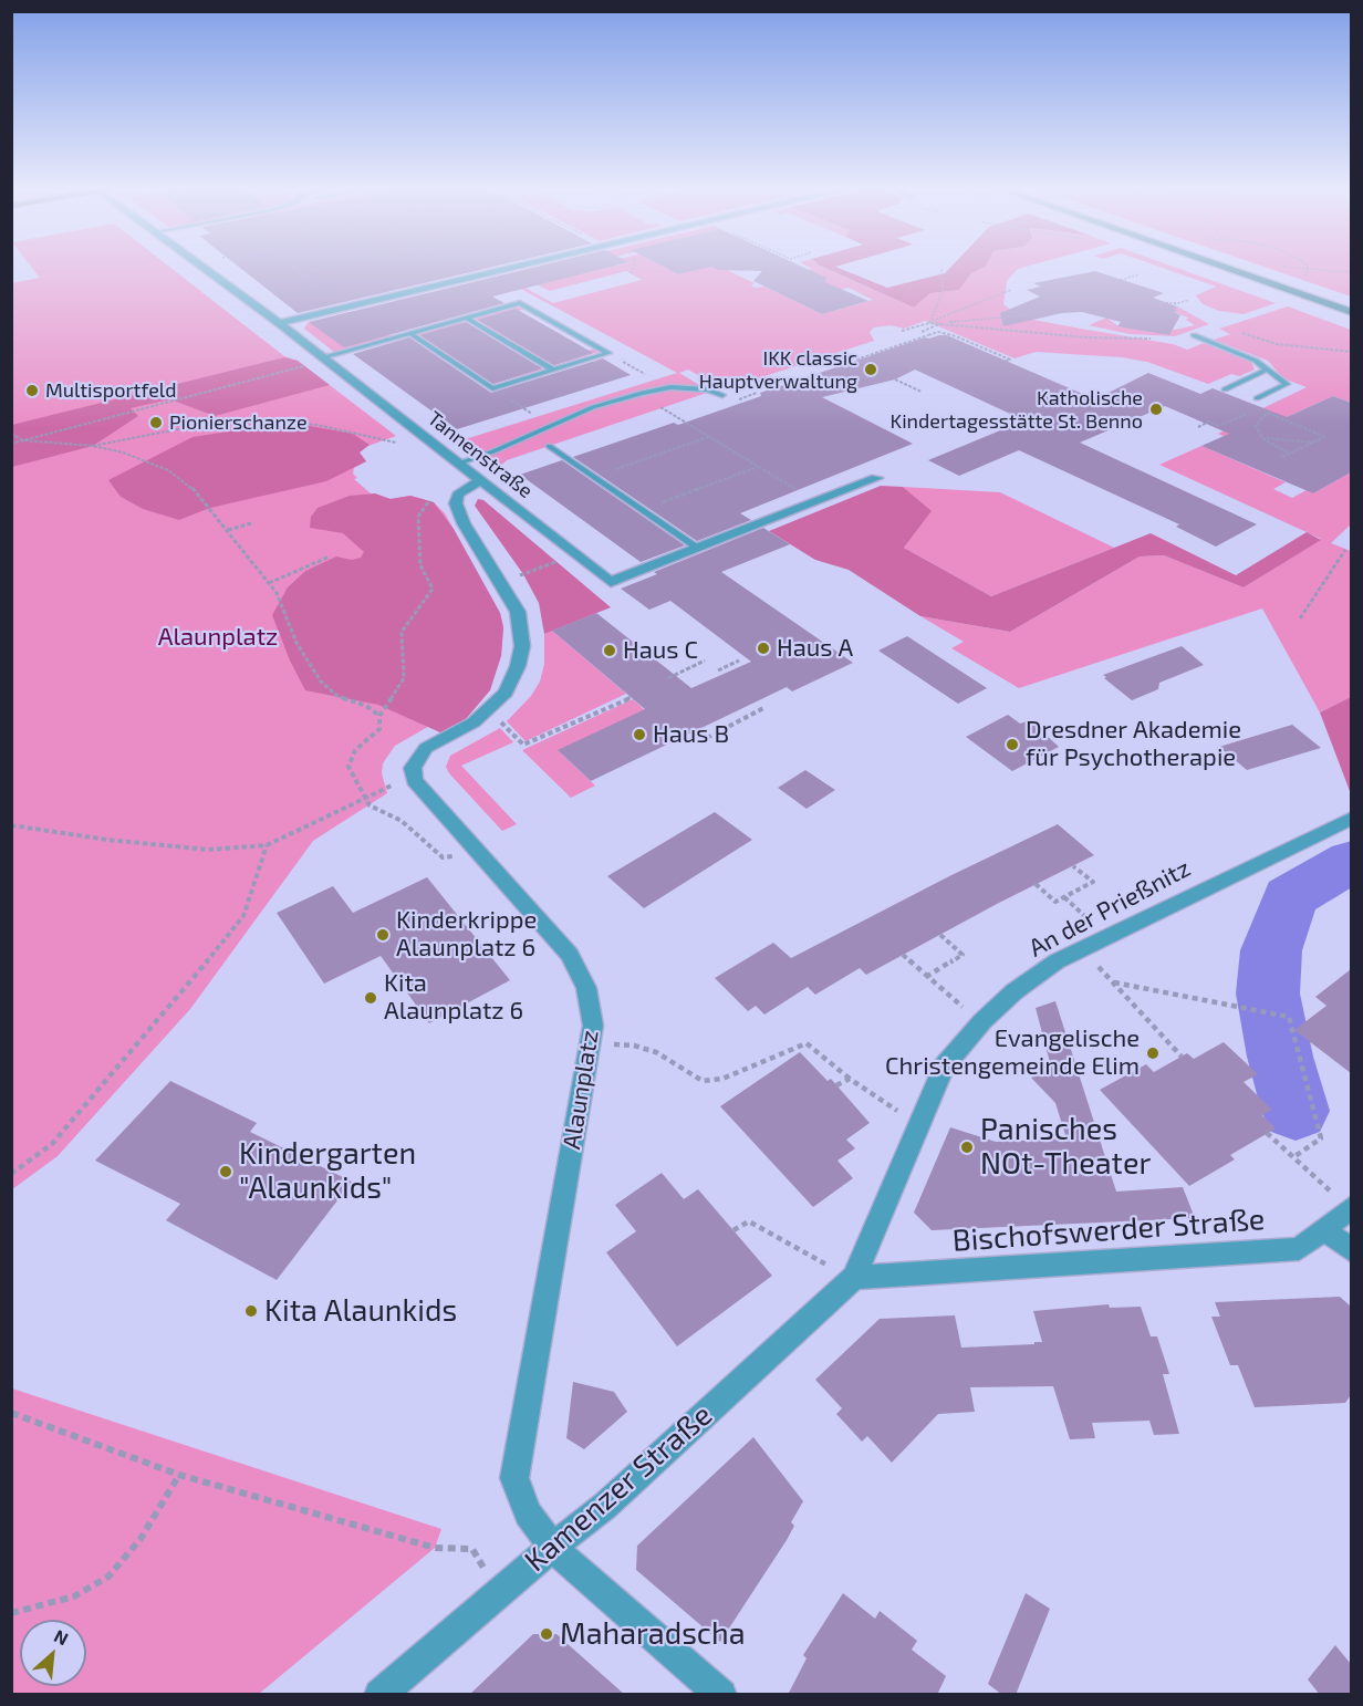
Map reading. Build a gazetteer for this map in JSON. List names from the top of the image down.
{
  "streets": {
    "street": [
      "Tannenstraße",
      "An der Prießnitz",
      "Alaunplatz",
      "Bischofswerder Straße",
      "Kamenzer Straße"
    ]
  },
  "crossings": [
    ["An der Prießnitz", "Bischofswerder Straße"],
    ["An der Prießnitz", "Kamenzer Straße"],
    ["Alaunplatz", "Kamenzer Straße"],
    ["Bischofswerder Straße", "Kamenzer Straße"]
  ],
  "parks": ["Alaunplatz"],
  "places": [
    "IKK classic Hauptverwaltung",
    "Multisportfeld",
    "Katholische Kindertagesstätte St. Benno",
    "Pionierschanze",
    "Haus A",
    "Haus C",
    "Haus B",
    "Dresdner Akademie für Psychotherapie",
    "Kinderkrippe Alaunplatz 6",
    "Kita Alaunplatz 6",
    "Evangelische Christengemeinde Elim",
    "Panisches NOt-Theater",
    "Kindergarten \"Alaunkids\"",
    "Kita Alaunkids",
    "Maharadscha"
  ],
  "north": "top right"
}
